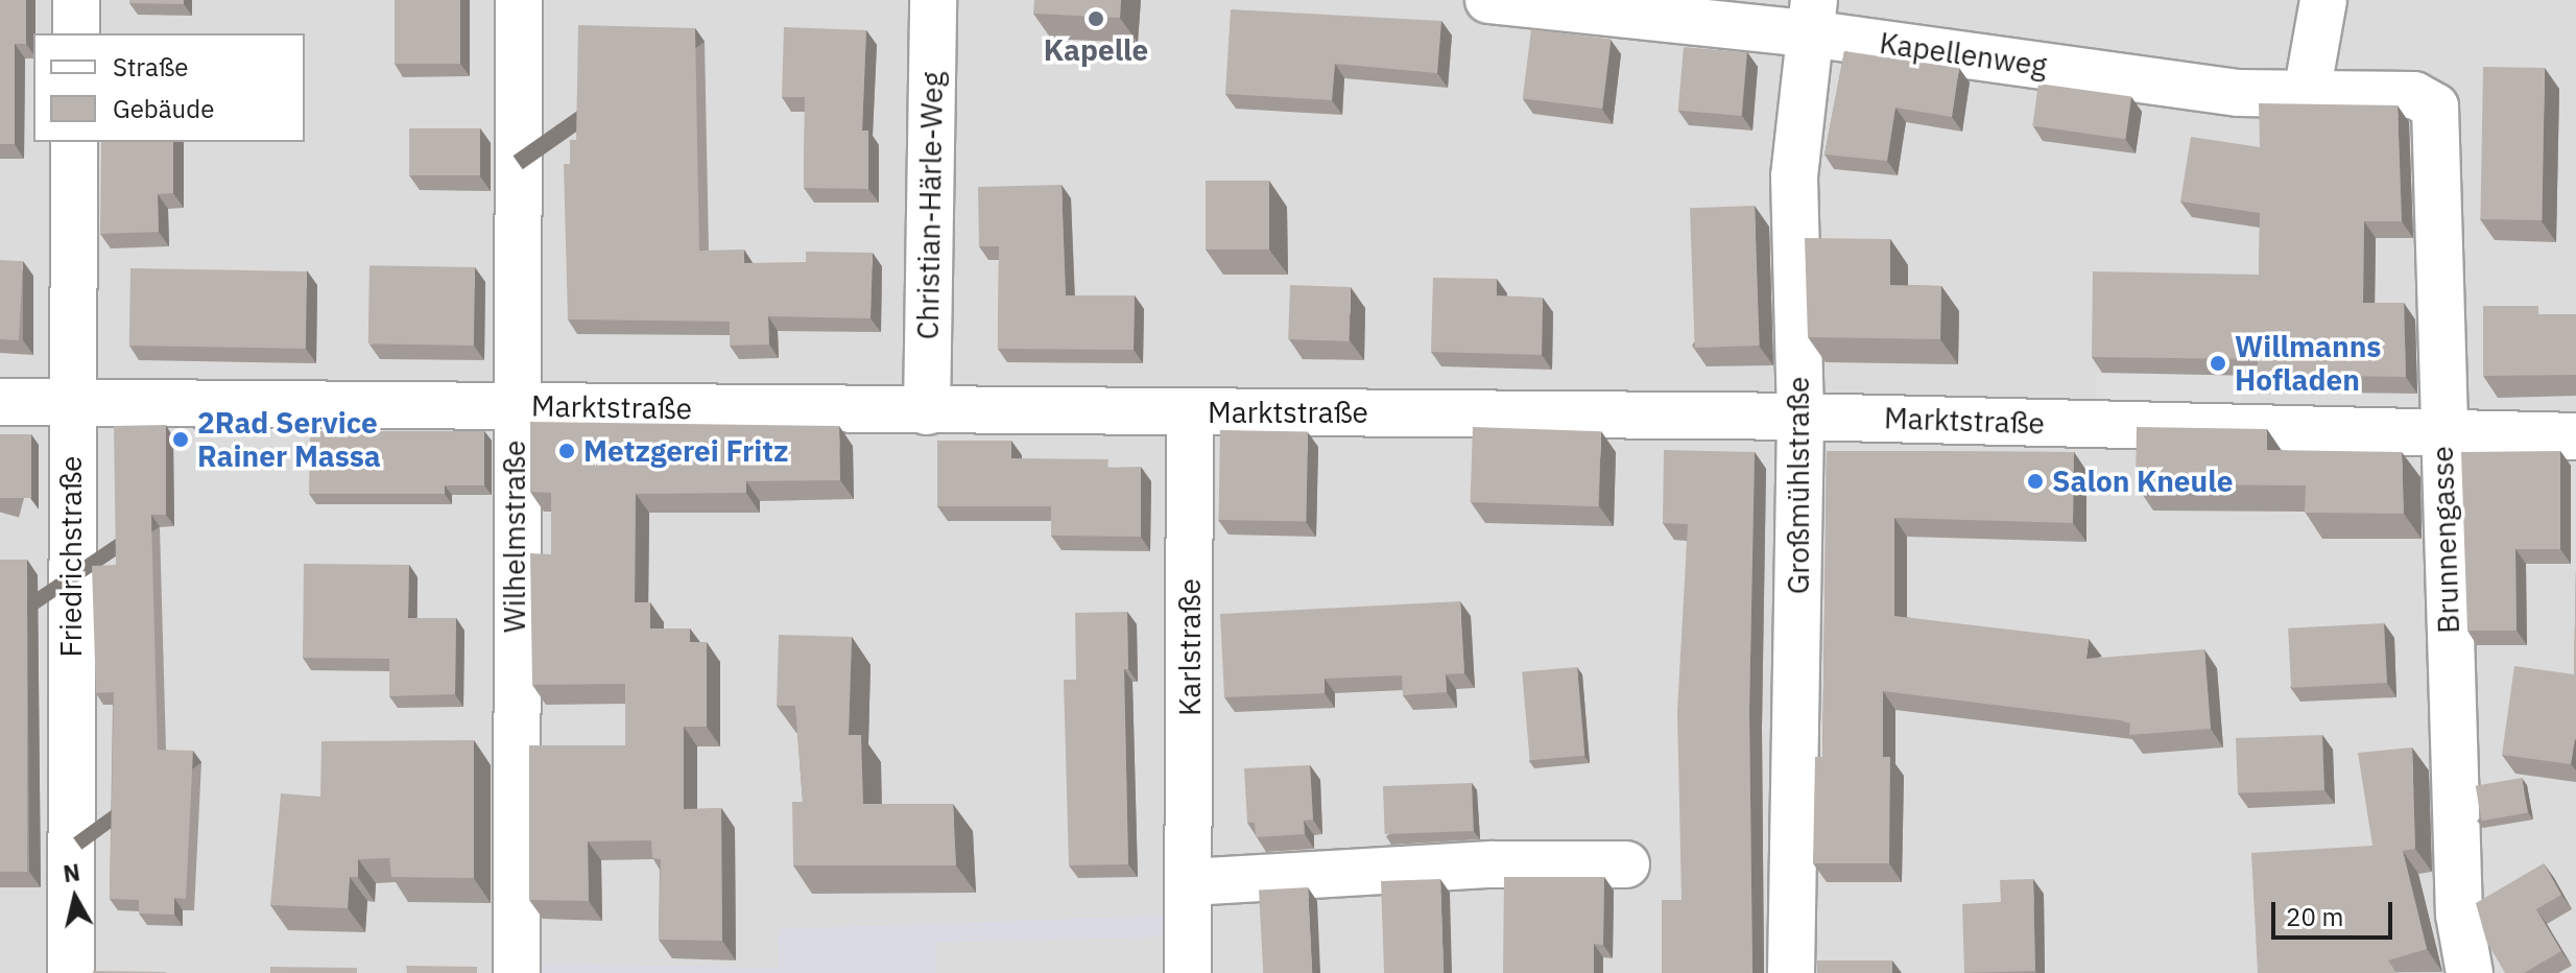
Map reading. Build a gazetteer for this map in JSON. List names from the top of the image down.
{
  "streets": {
    "street": [
      "Kapellenweg",
      "Christian-Härle-Weg",
      "Marktstraße",
      "Großmühlstraße",
      "Wilhelmstraße",
      "Brunnengasse",
      "Friedrichstraße",
      "Karlstraße"
    ]
  },
  "crossings": [
    ["Kapellenweg", "Großmühlstraße"],
    ["Kapellenweg", "Brunnengasse"],
    ["Christian-Härle-Weg", "Marktstraße"],
    ["Marktstraße", "Großmühlstraße"],
    ["Marktstraße", "Wilhelmstraße"],
    ["Marktstraße", "Brunnengasse"],
    ["Marktstraße", "Friedrichstraße"],
    ["Marktstraße", "Karlstraße"]
  ],
  "places": [
    "Kapelle",
    "Willmanns Hofladen",
    "2Rad Service Rainer Massa",
    "Metzgerei Fritz",
    "Salon Kneule"
  ],
  "legend": ["Straße", "Gebäude"],
  "scale_bar": "20 m",
  "north": "top"
}
